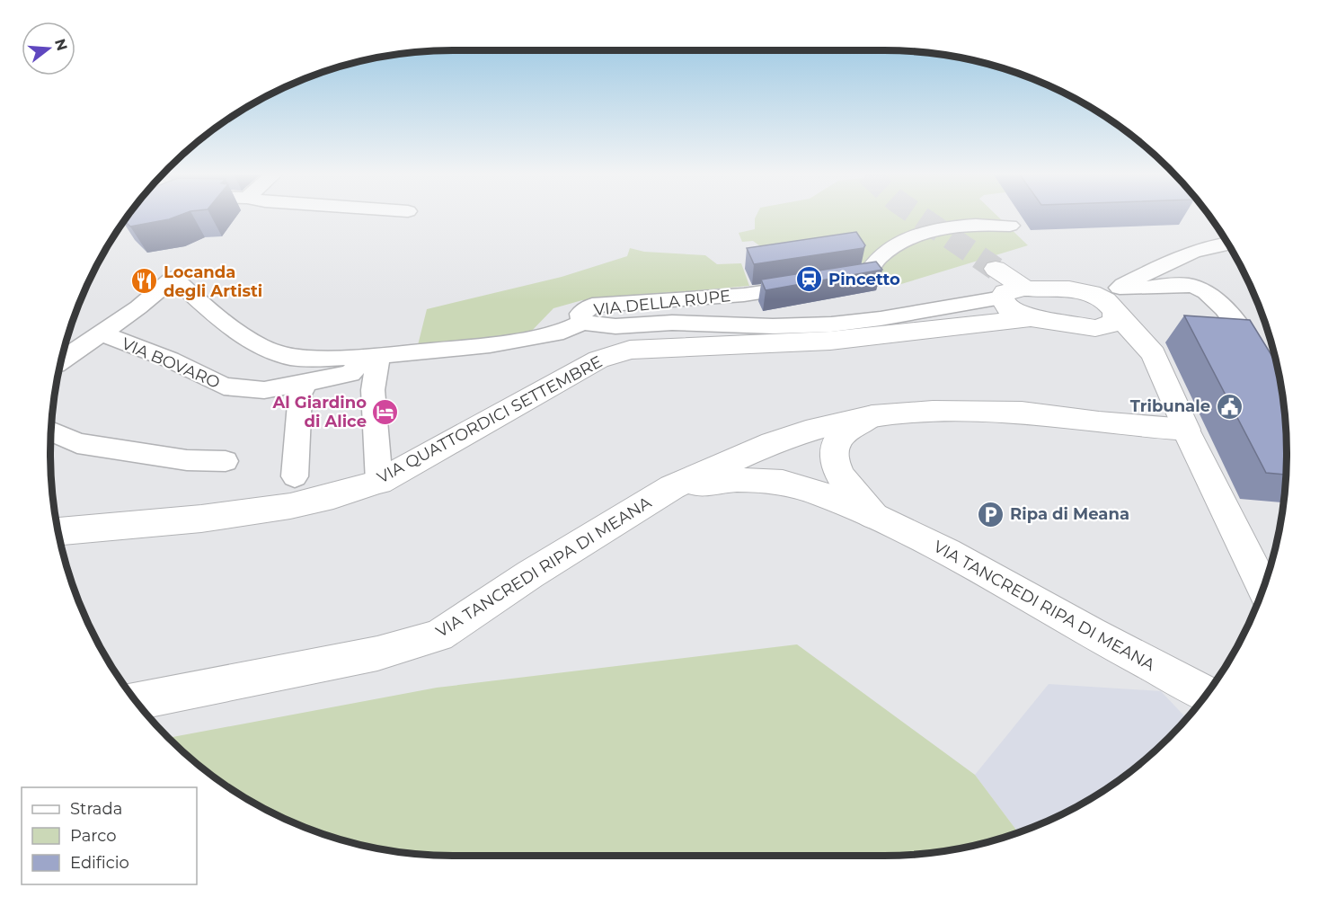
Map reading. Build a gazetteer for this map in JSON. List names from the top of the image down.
{
  "streets": {
    "street": [
      "VIA DELLA RUPE",
      "VIA BOVARO",
      "VIA QUATTORDICI SETTEMBRE",
      "VIA TANCREDI RIPA DI MEANA"
    ]
  },
  "places": {
    "station": ["Pincetto"],
    "restaurant": ["Locanda degli Artisti"],
    "public building": ["Tribunale"],
    "hotel": ["Al Giardino di Alice"],
    "parking": ["Ripa di Meana"]
  },
  "legend": ["Strada", "Parco", "Edificio"],
  "north": "right"
}
